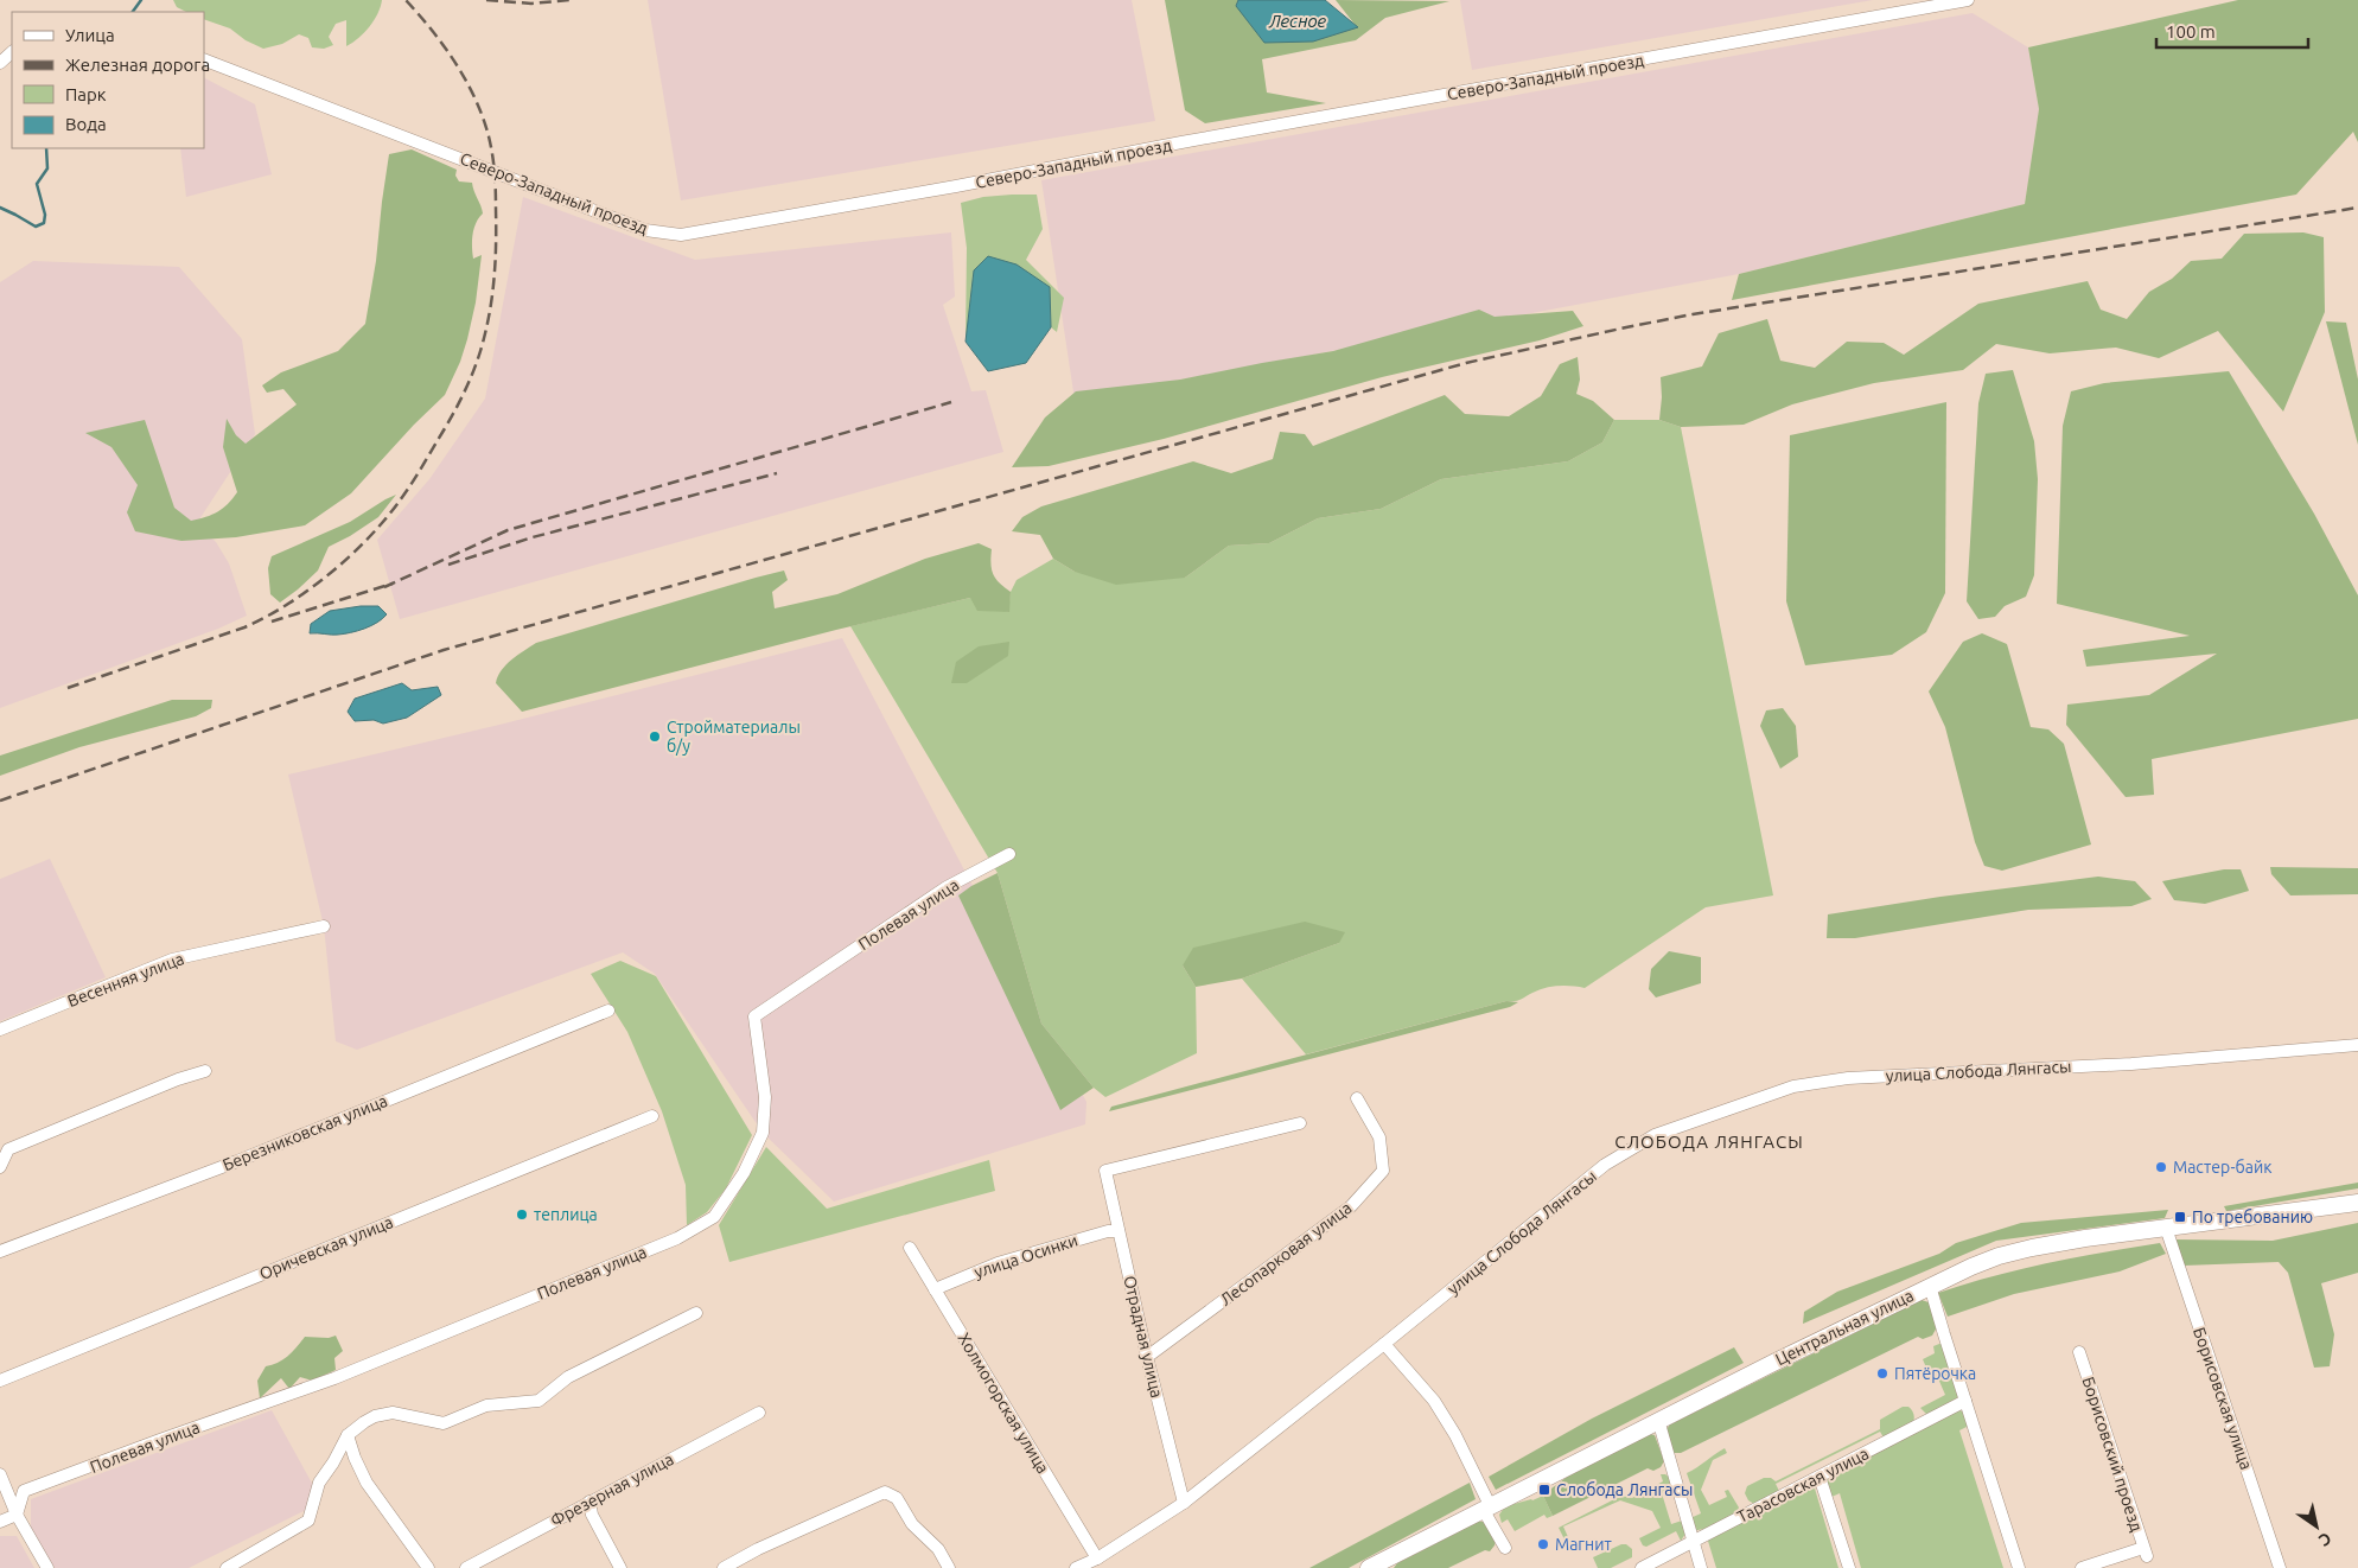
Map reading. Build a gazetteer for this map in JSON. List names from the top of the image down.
{
  "streets": {
    "street": [
      "Северо-Западный проезд",
      "Полевая улица",
      "Весенняя улица",
      "улица Слобода Лянгасы",
      "Березниковская улица",
      "Оричевская улица",
      "Лесопарковая улица",
      "улица Осинки",
      "Центральная улица",
      "Отрадная улица",
      "Борисовская улица",
      "Холмогорская улица",
      "Борисовский проезд",
      "Тарасовская улица",
      "Фрезерная улица"
    ]
  },
  "crossings": [
    ["улица Слобода Лянгасы", "Отрадная улица"],
    ["улица Слобода Лянгасы", "Холмогорская улица"],
    ["Лесопарковая улица", "Отрадная улица"],
    ["улица Осинки", "Отрадная улица"],
    ["улица Осинки", "Холмогорская улица"],
    ["Центральная улица", "Борисовская улица"]
  ],
  "districts": ["СЛОБОДА ЛЯНГАСЫ"],
  "water": ["Лесное"],
  "places": {
    "other": [
      "Стройматериалы б/у",
      "Мастер-байк",
      "теплица",
      "Пятёрочка",
      "Магнит"
    ],
    "transit": ["По требованию", "Слобода Лянгасы"]
  },
  "legend": [
    "Улица",
    "Железная дорога",
    "Парк",
    "Вода"
  ],
  "scale_bar": "100 m",
  "north": "bottom right"
}
